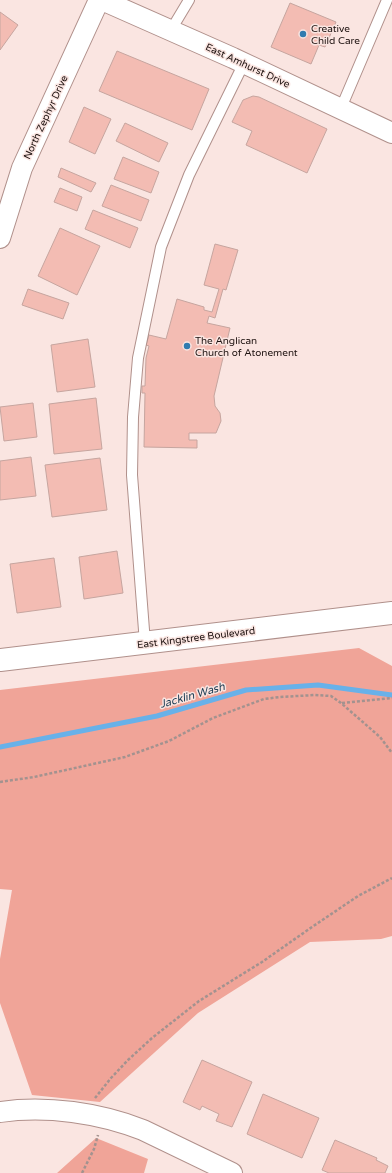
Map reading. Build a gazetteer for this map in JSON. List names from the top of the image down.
{
  "streets": {
    "street": ["East Amhurst Drive", "North Zephyr Drive", "East Kingstree Boulevard"]
  },
  "crossings": [
    ["East Amhurst Drive", "North Zephyr Drive"]
  ],
  "water": ["Jacklin Wash"],
  "places": ["Creative Child Care", "The Anglican Church of Atonement"]
}
